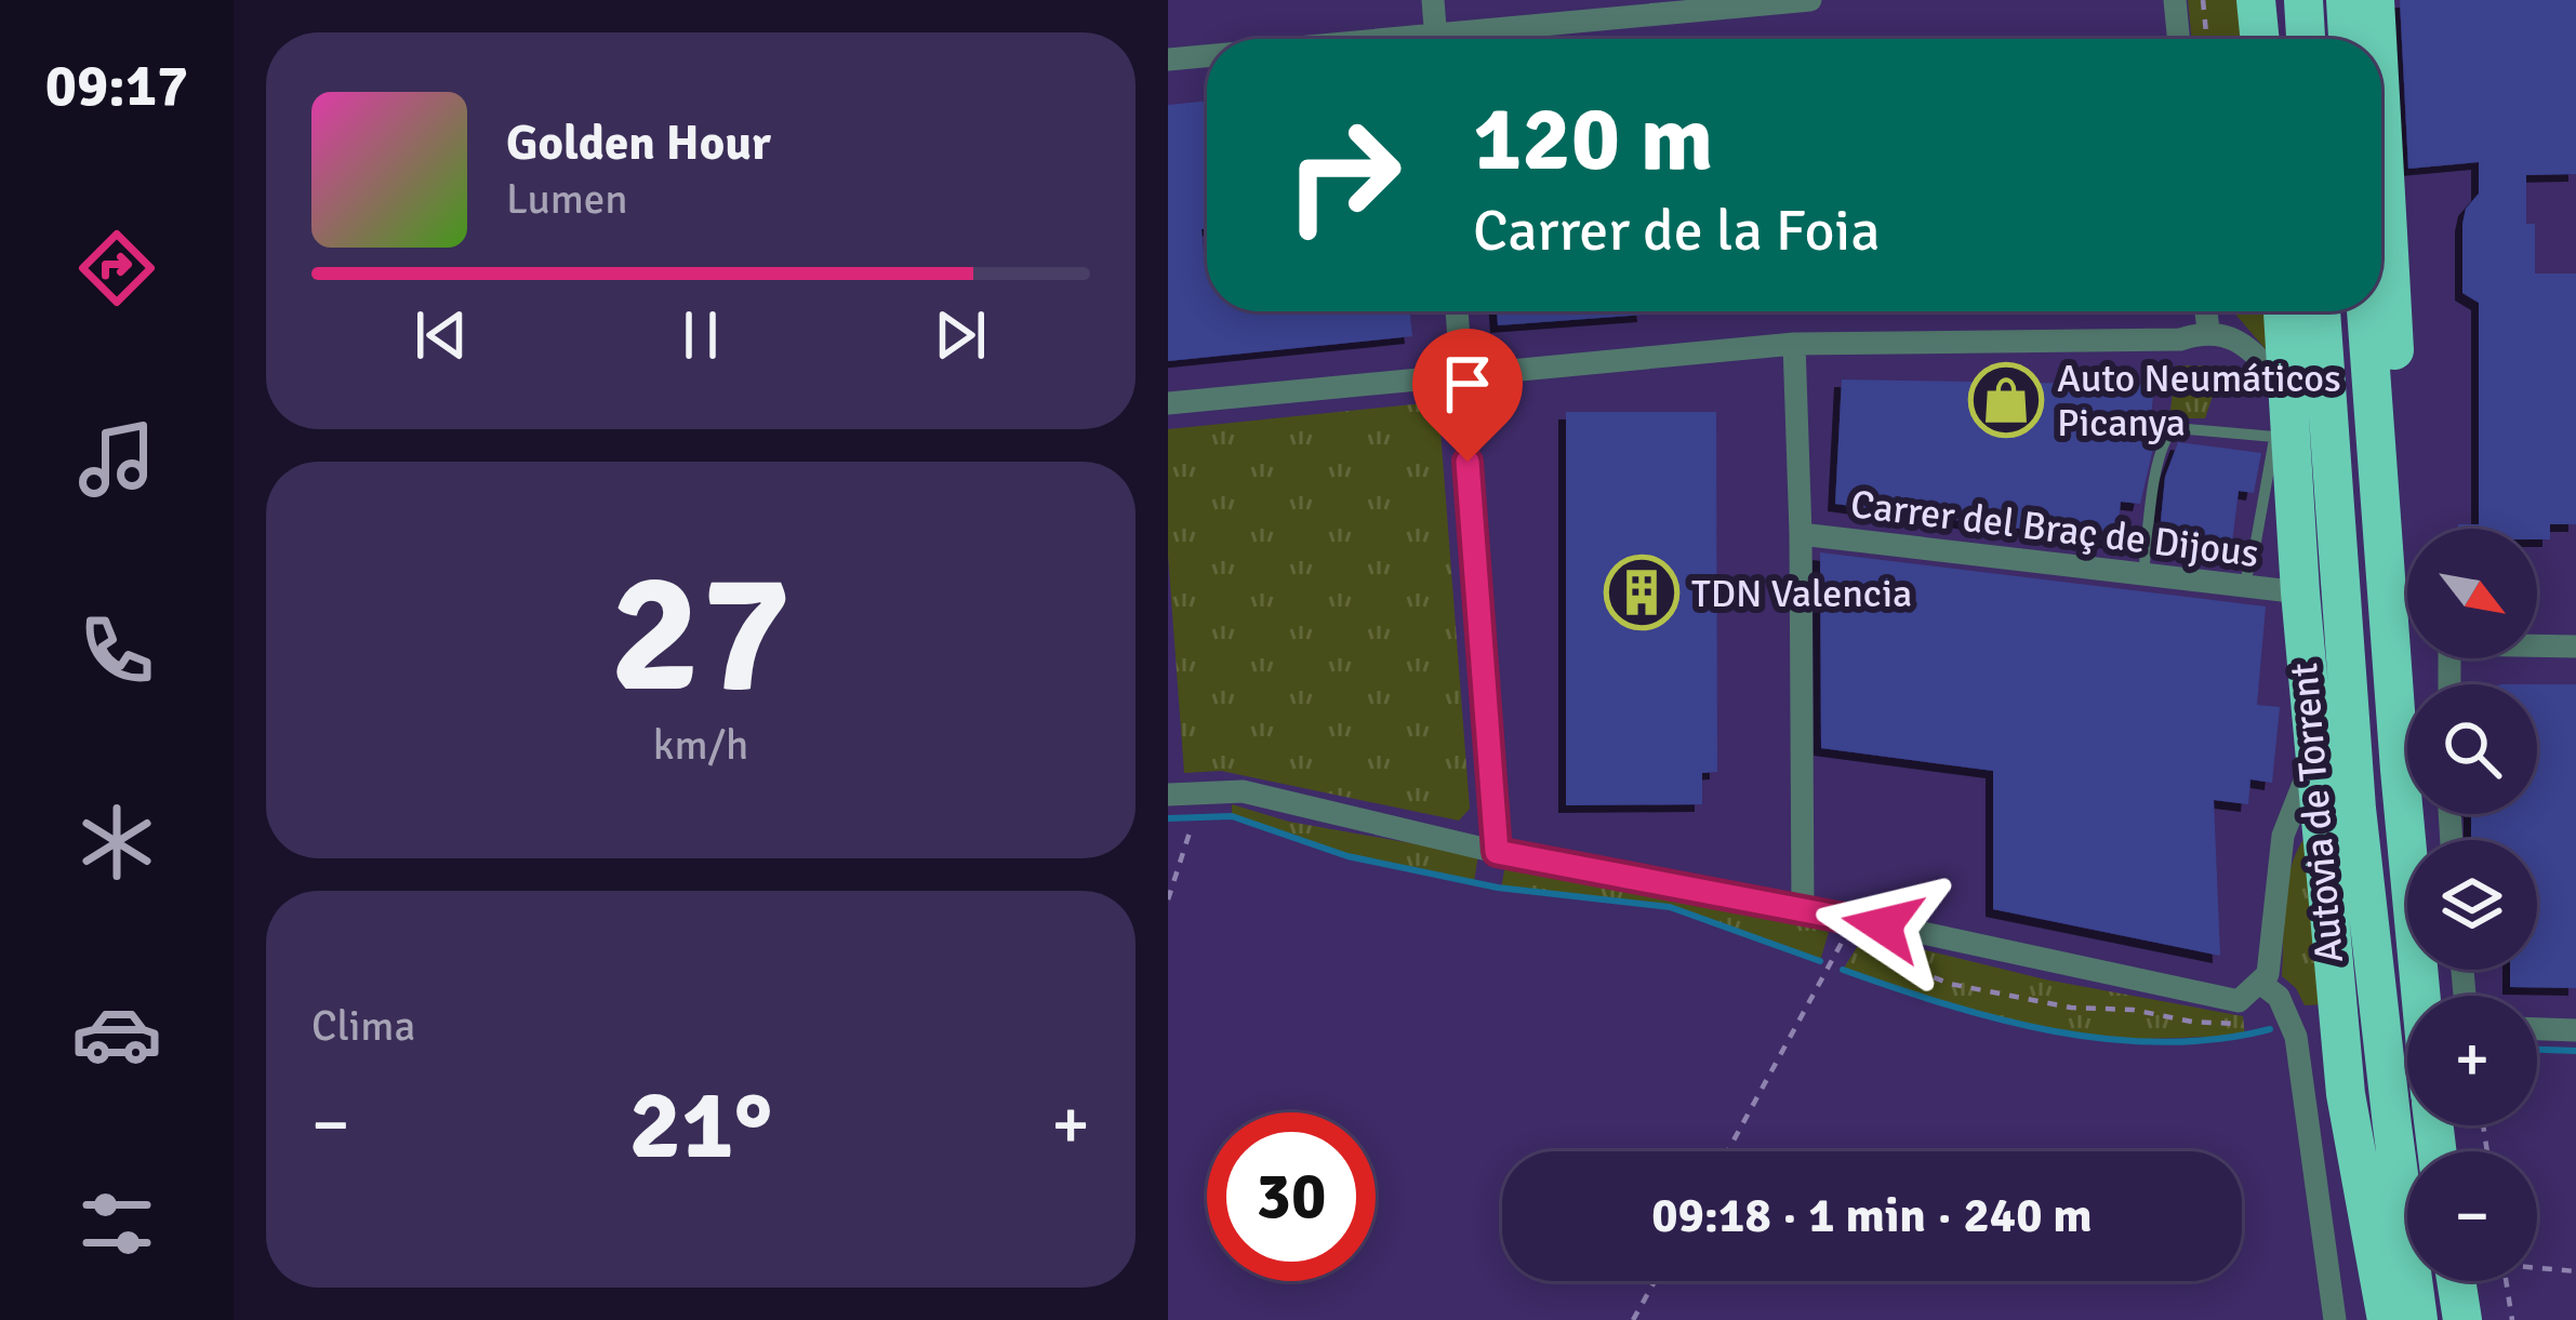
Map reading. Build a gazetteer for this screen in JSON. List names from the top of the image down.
{
  "streets": {
    "highway": ["Autovia de Torrent"],
    "street": ["Carrer del Braç de Dijous"]
  },
  "places": {
    "shop": ["Auto Neumáticos Picanya"],
    "building": ["TDN Valencia"]
  },
  "north": "bottom right",
  "page": {
    "tabs": "09:17",
    "turn": ["120 m", "Carrer de la Foia"],
    "song": ["Golden Hour", "Lumen"],
    "tile": [
      ["27", "km/h"],
      "Clima"
    ],
    "map_buttons": ["+", "−"],
    "heat": ["−", "21°", "+"],
    "limit": "30",
    "trip": "09:18 · 1 min · 240 m"
  }
}
